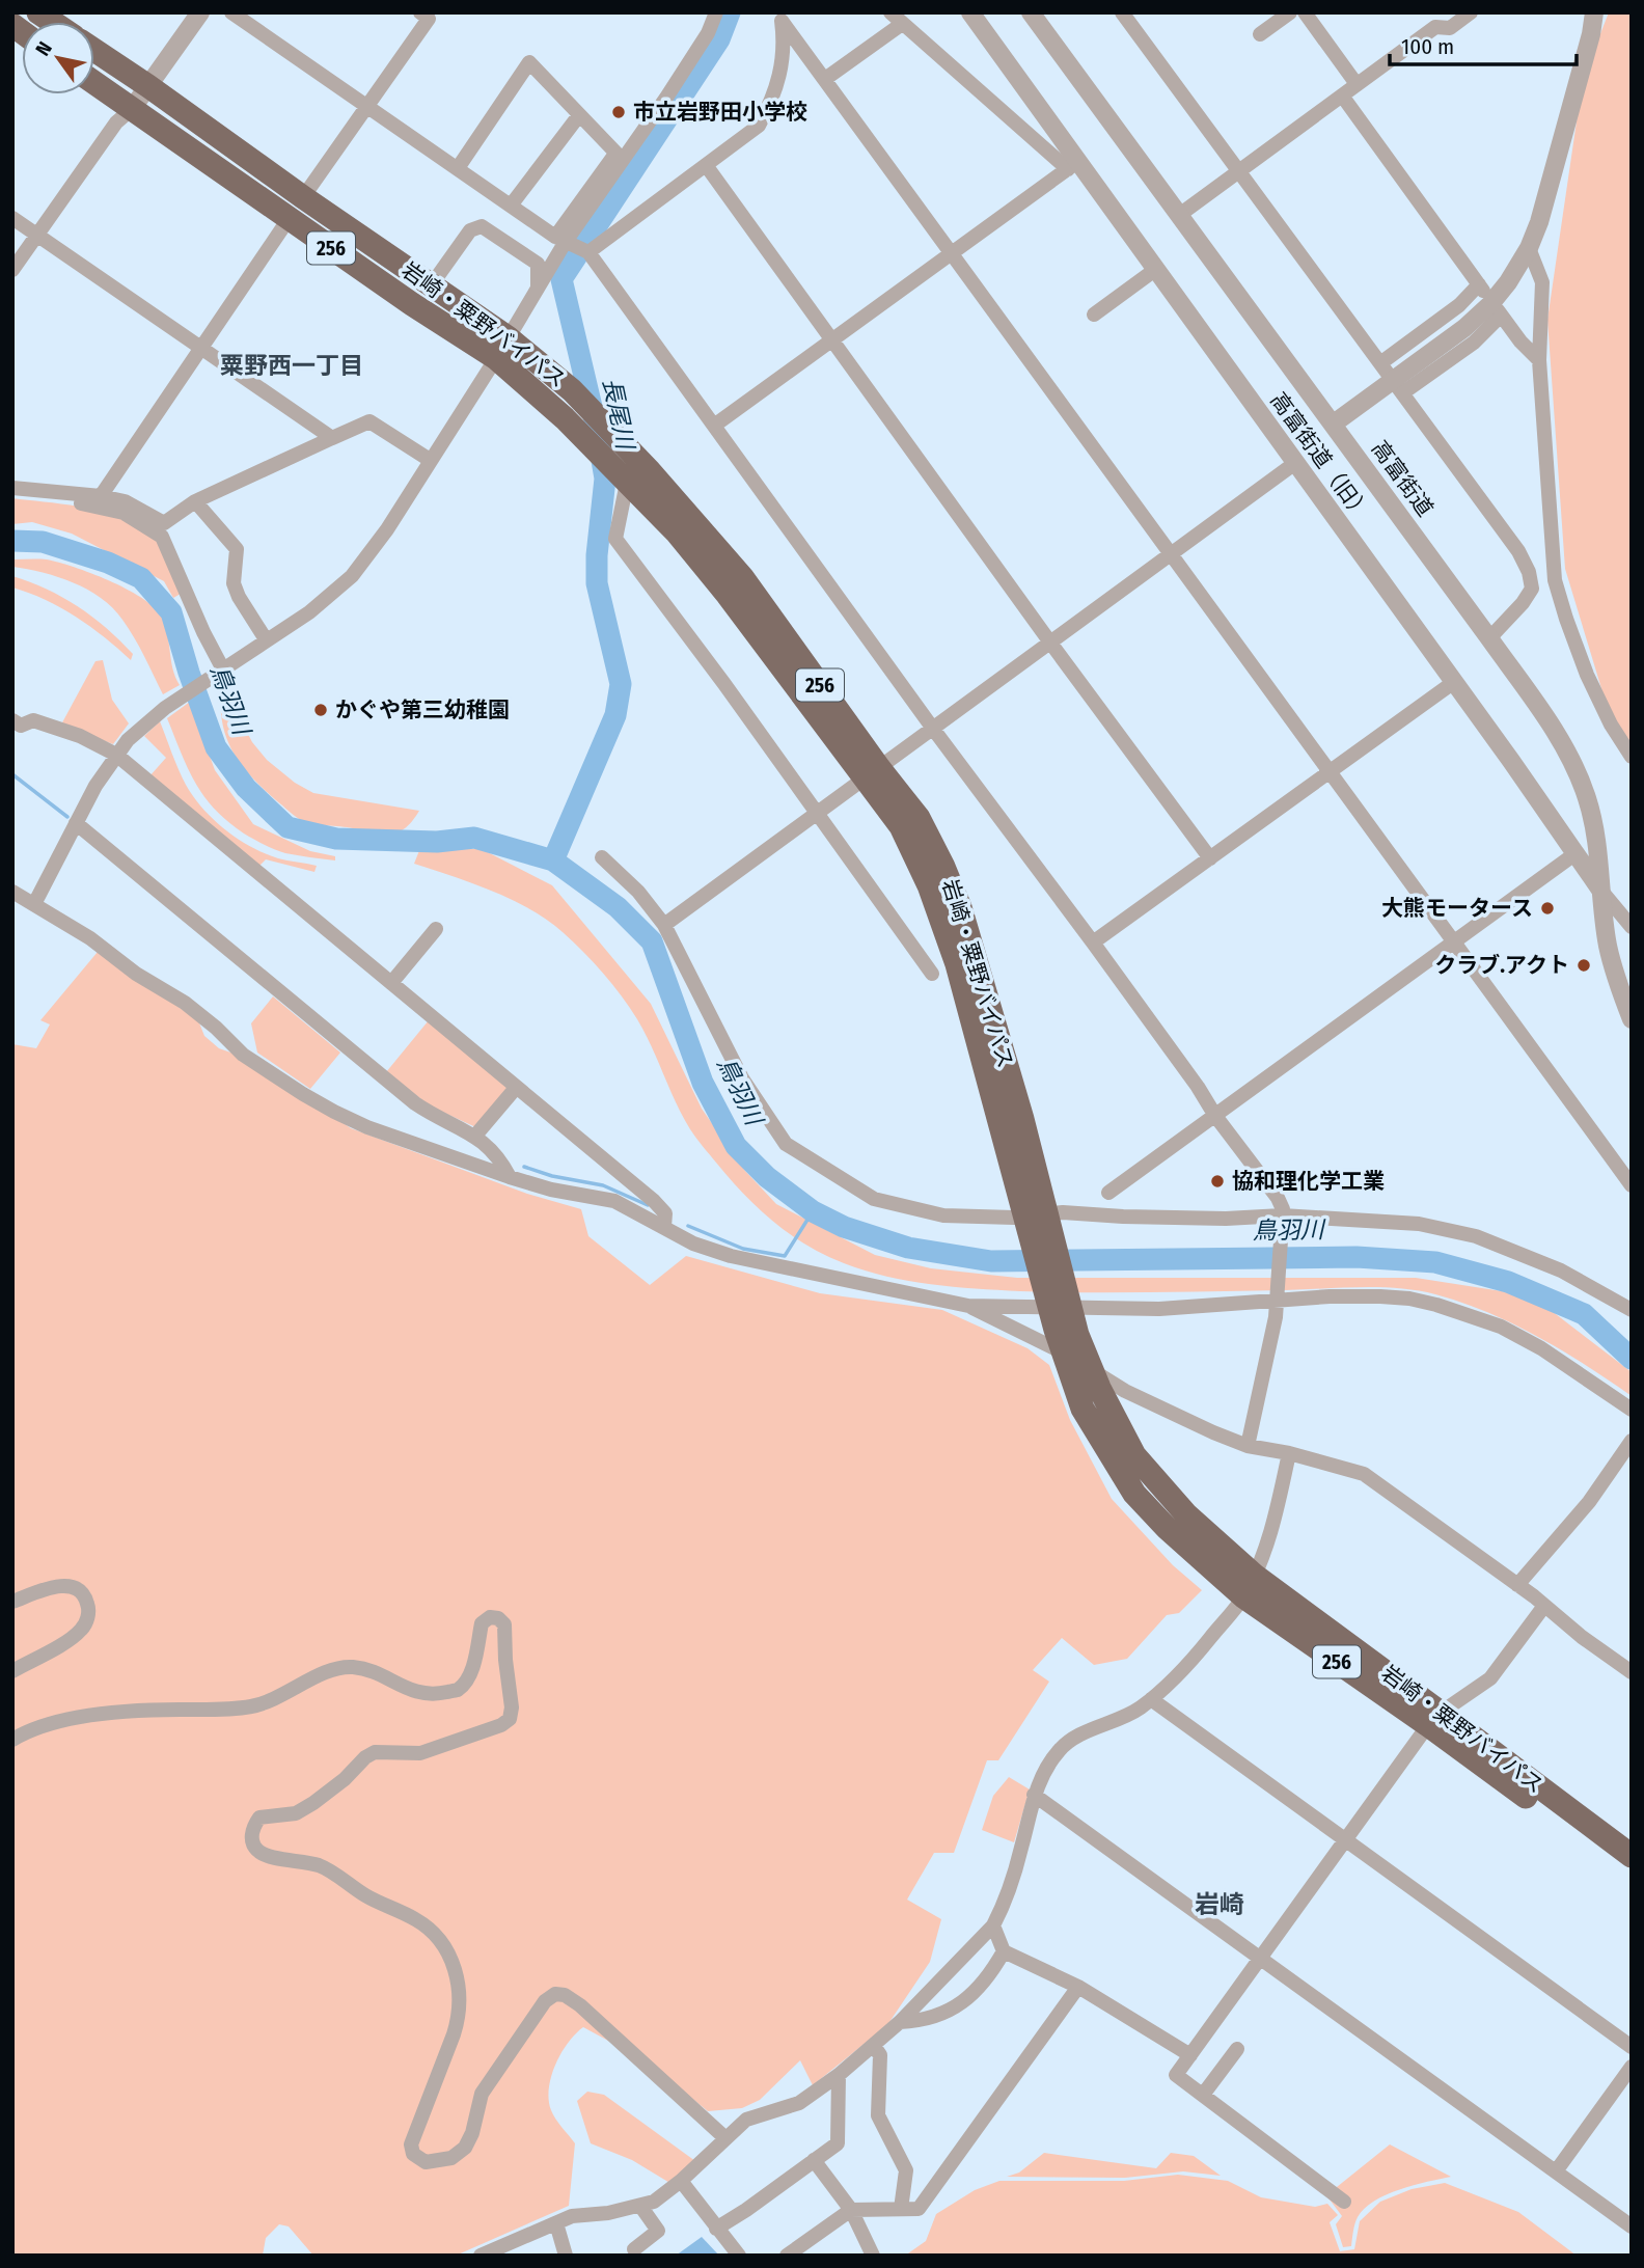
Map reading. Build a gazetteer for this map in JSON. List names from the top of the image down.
{
  "streets": {
    "highway": ["256", "岩崎・粟野バイパス"],
    "street": ["高富街道（旧）", "高富街道"]
  },
  "crossings": [
    ["高富街道（旧）", "高富街道"]
  ],
  "districts": ["粟野西一丁目", "岩崎"],
  "water": ["長尾川", "鳥羽川"],
  "places": [
    "市立岩野田小学校",
    "かぐや第三幼稚園",
    "大熊モータース",
    "クラブ.アクト",
    "協和理化学工業"
  ],
  "scale_bar": "100 m",
  "north": "top left"
}
